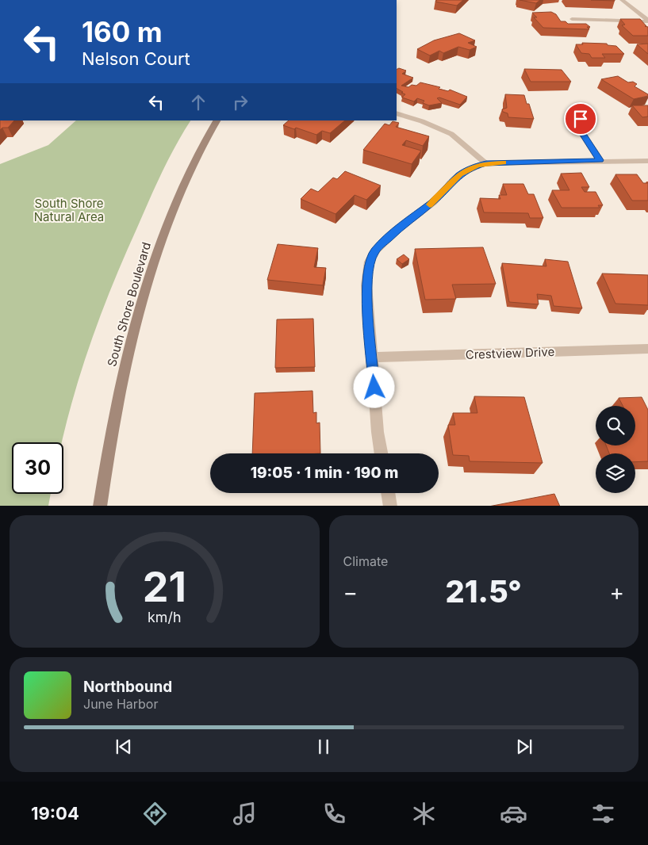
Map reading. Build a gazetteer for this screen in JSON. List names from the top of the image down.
{
  "streets": {
    "main road": ["South Shore Boulevard"],
    "street": ["Crestview Drive"]
  },
  "parks": ["South Shore Natural Area"],
  "page": {
    "turn": ["160 m", "Nelson Court"],
    "limit": "30",
    "trip": "19:05 · 1 min · 190 m",
    "tile": "Climate",
    "heat": ["−", "21.5°", "+"],
    "song": ["Northbound", "June Harbor"],
    "tabs": "19:04",
    "gauge": ["21", "km/h"]
  }
}
